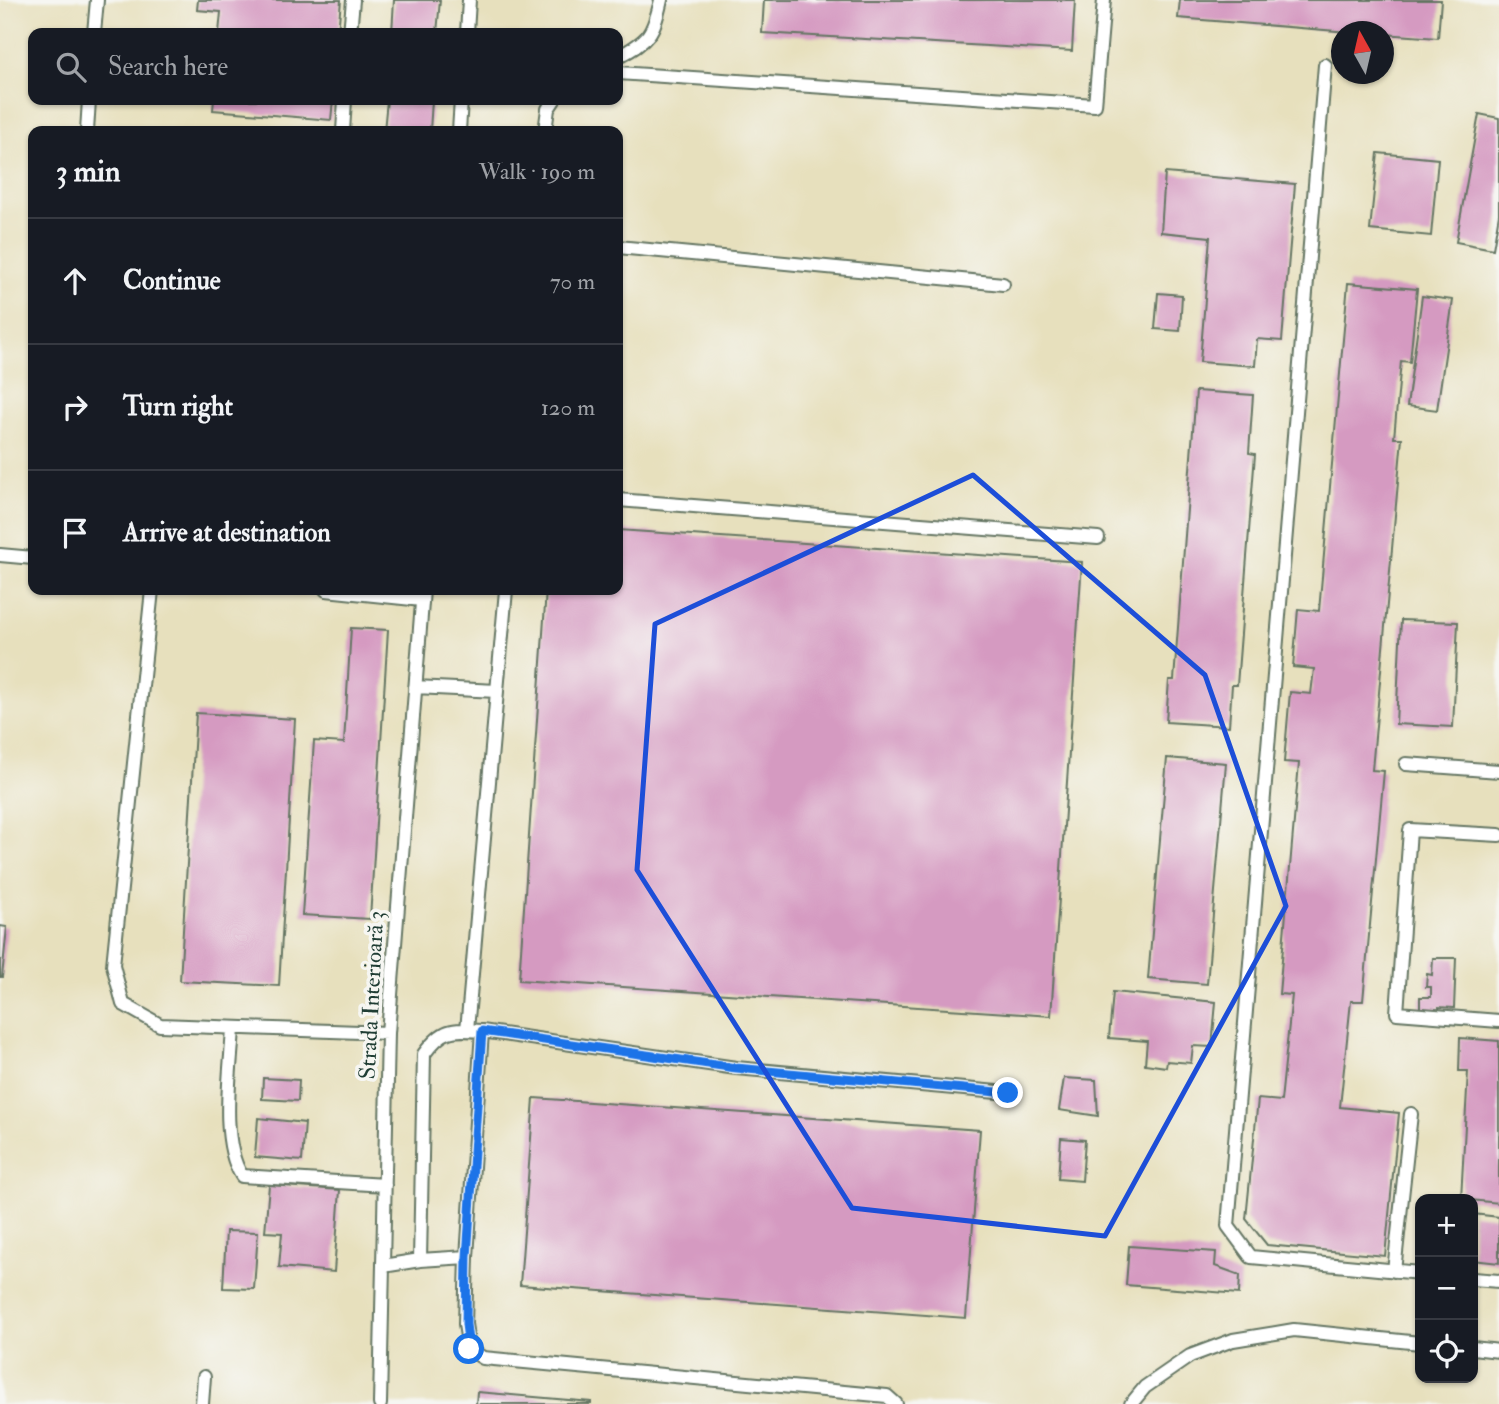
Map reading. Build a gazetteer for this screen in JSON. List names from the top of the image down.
{
  "streets": {
    "lane": ["Strada Interioară 3"]
  },
  "north": "top",
  "page": {
    "search": "Search here",
    "heading": ["3 min", "Walk · 190 m"],
    "list": [
      ["Continue", "70 m"],
      ["Turn right", "120 m"],
      "Arrive at destination"
    ],
    "map_buttons": ["+", "−"]
  }
}
